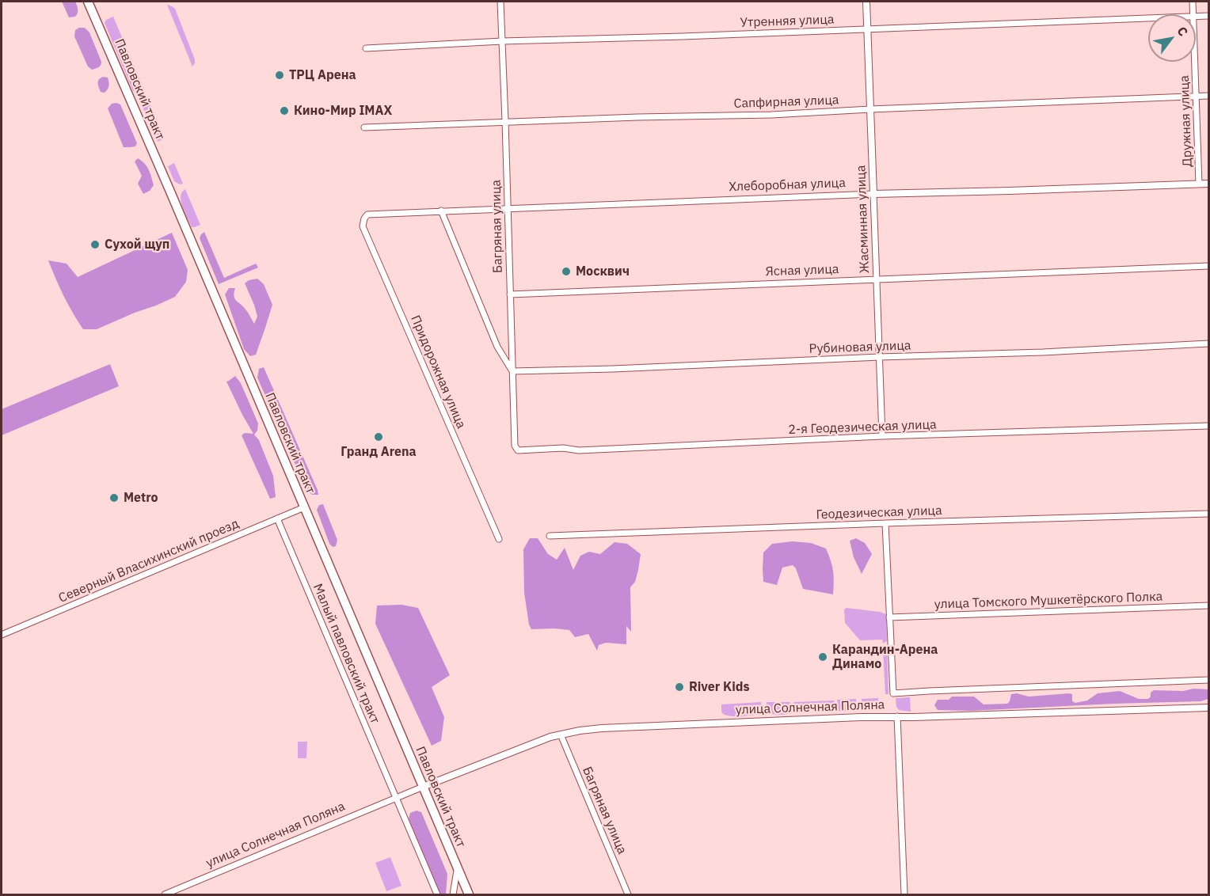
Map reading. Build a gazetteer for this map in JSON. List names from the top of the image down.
{
  "streets": {
    "main road": ["Павловский тракт"],
    "street": [
      "Утренняя улица",
      "Сапфирная улица",
      "Дружная улица",
      "Хлеборобная улица",
      "Жасминная улица",
      "Багряная улица",
      "Ясная улица",
      "Рубиновая улица",
      "Придорожная улица",
      "2-я Геодезическая улица",
      "Геодезическая улица",
      "Северный Власихинский проезд",
      "улица Томского Мушкетёрского Полка",
      "Малый павловский тракт",
      "улица Солнечная Поляна"
    ]
  },
  "crossings": [
    ["Утренняя улица", "Жасминная улица"],
    ["Утренняя улица", "Багряная улица"],
    ["Павловский тракт", "Северный Власихинский проезд"],
    ["Павловский тракт", "улица Солнечная Поляна"],
    ["Сапфирная улица", "Дружная улица"],
    ["Сапфирная улица", "Жасминная улица"],
    ["Сапфирная улица", "Багряная улица"],
    ["Дружная улица", "Хлеборобная улица"],
    ["Хлеборобная улица", "Жасминная улица"],
    ["Хлеборобная улица", "Багряная улица"],
    ["Хлеборобная улица", "Придорожная улица"],
    ["Жасминная улица", "Ясная улица"],
    ["Жасминная улица", "Рубиновая улица"],
    ["Жасминная улица", "2-я Геодезическая улица"],
    ["Багряная улица", "Ясная улица"],
    ["Багряная улица", "Рубиновая улица"],
    ["Багряная улица", "2-я Геодезическая улица"],
    ["Багряная улица", "улица Солнечная Поляна"],
    ["Северный Власихинский проезд", "Малый павловский тракт"],
    ["Малый павловский тракт", "улица Солнечная Поляна"]
  ],
  "places": [
    "ТРЦ Арена",
    "Кино-Мир IMAX",
    "Сухой щуп",
    "Москвич",
    "Гранд Arena",
    "Metro",
    "Карандин-Арена Динамо",
    "River Kids"
  ],
  "north": "top right"
}
